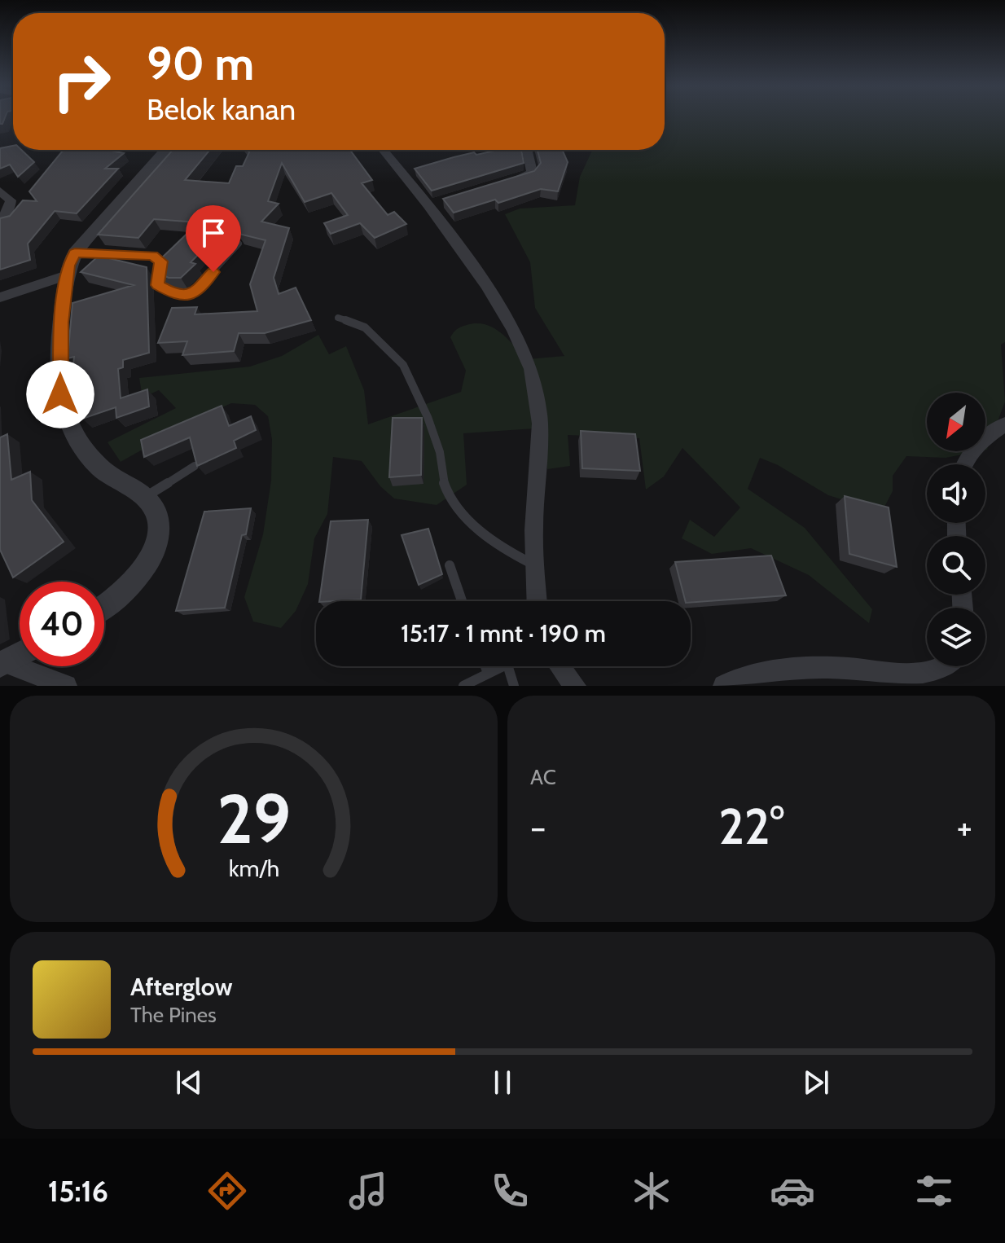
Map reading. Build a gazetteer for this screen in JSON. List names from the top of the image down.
{
  "north": "bottom left",
  "page": {
    "turn": ["90 m", "Belok kanan"],
    "limit": "40",
    "trip": "15:17 · 1 mnt · 190 m",
    "tile": "AC",
    "heat": ["−", "22°", "+"],
    "song": ["Afterglow", "The Pines"],
    "tabs": "15:16",
    "gauge": ["29", "km/h"]
  }
}
